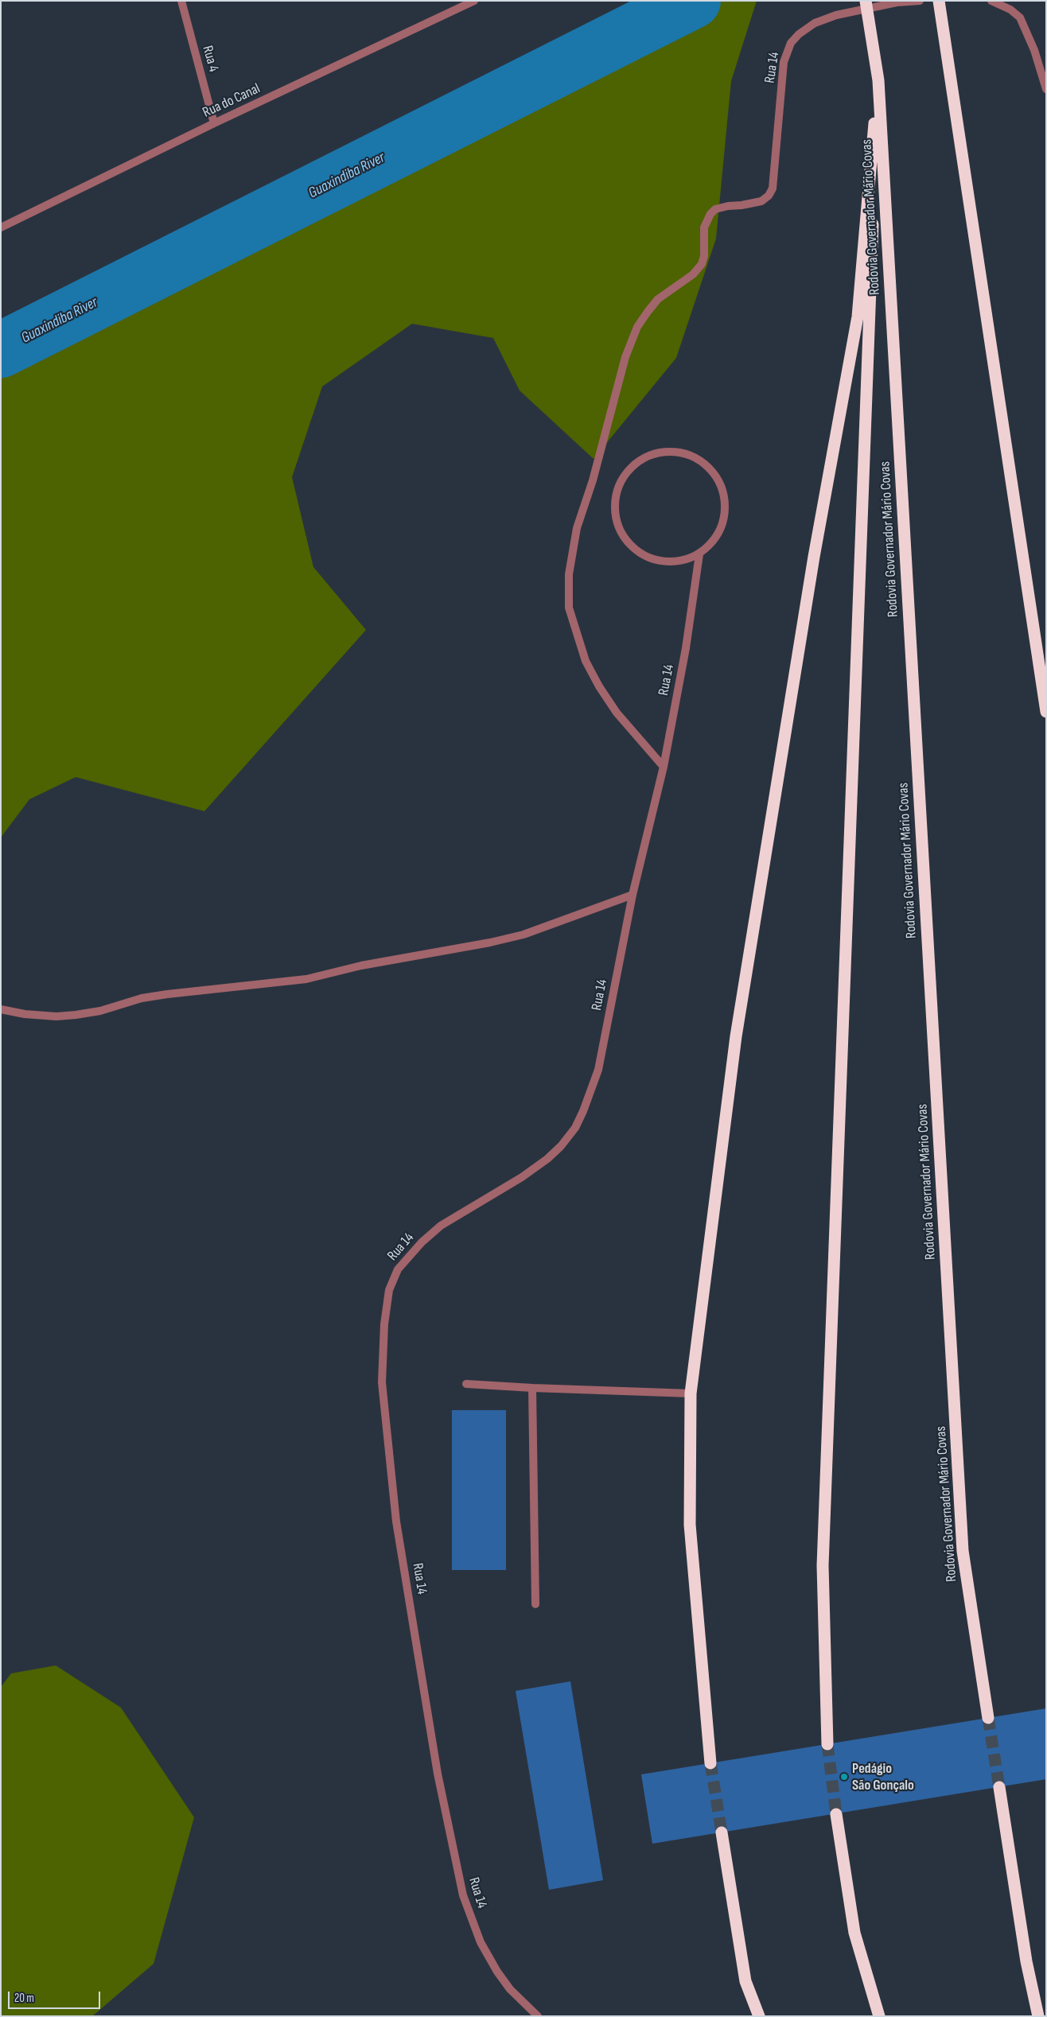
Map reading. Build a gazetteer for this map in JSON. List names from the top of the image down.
{
  "streets": {
    "highway": ["Rodovia Governador Mário Covas"],
    "street": ["Rua 4", "Rua 14", "Rua do Canal"]
  },
  "crossings": [
    ["Rua 4", "Rua do Canal"]
  ],
  "water": ["Guaxindiba River"],
  "places": ["Pedágio São Gonçalo"],
  "scale_bar": "20 m"
}
